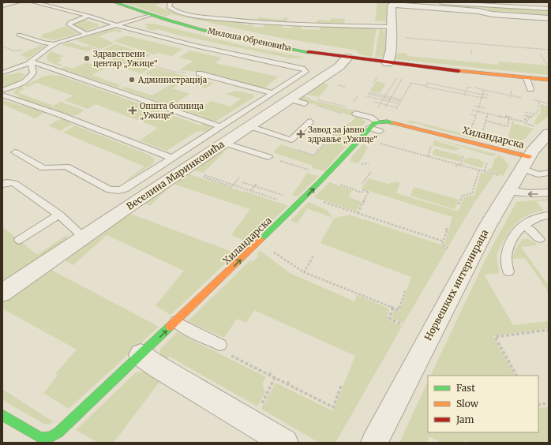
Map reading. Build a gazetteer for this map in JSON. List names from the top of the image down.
{
  "streets": {
    "street": [
      "Милоша Обреновића",
      "Хиландарска",
      "Веселина Маринковића",
      "Норвешких интернираца"
    ]
  },
  "crossings": [
    ["Милоша Обреновића", "Веселина Маринковића"],
    ["Хиландарска", "Норвешких интернираца"]
  ],
  "one_way": ["Хиландарска"],
  "places": {
    "other": ["Здравствени центар „Ужице”", "Администрација"],
    "health": ["Општа болница „Ужице”", "Завод за јавно здравље „Ужице”"]
  },
  "legend": ["Fast", "Slow", "Jam"]
}
